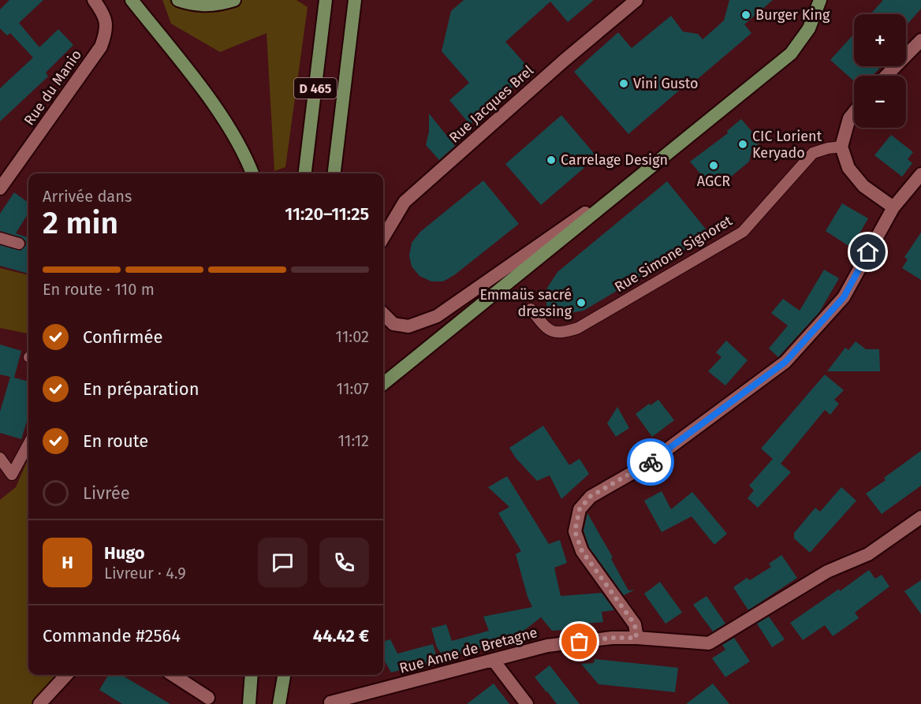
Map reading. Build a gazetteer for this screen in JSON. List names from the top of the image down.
{
  "streets": {
    "highway": ["D 465"],
    "street": ["Rue du Manio", "Rue Jacques Brel", "Rue Anne de Bretagne"],
    "lane": ["Rue Simone Signoret"]
  },
  "places": [
    "Burger King",
    "Vini Gusto",
    "CIC Lorient Keryado",
    "Carrelage Design",
    "AGCR",
    "Emmaüs sacré dressing"
  ],
  "page": {
    "map_buttons": ["+", "−"],
    "heading": ["2 min", "Arrivée dans", "11:20–11:25"],
    "panel": [
      "Hugo",
      "Livreur · 4.9",
      "Commande #2564",
      "44.42 €"
    ],
    "bar": "En route · 110 m",
    "list": [
      ["Confirmée", "11:02"],
      ["En préparation", "11:07"],
      ["En route", "11:12"],
      "Livrée"
    ],
    "round": "H"
  }
}
